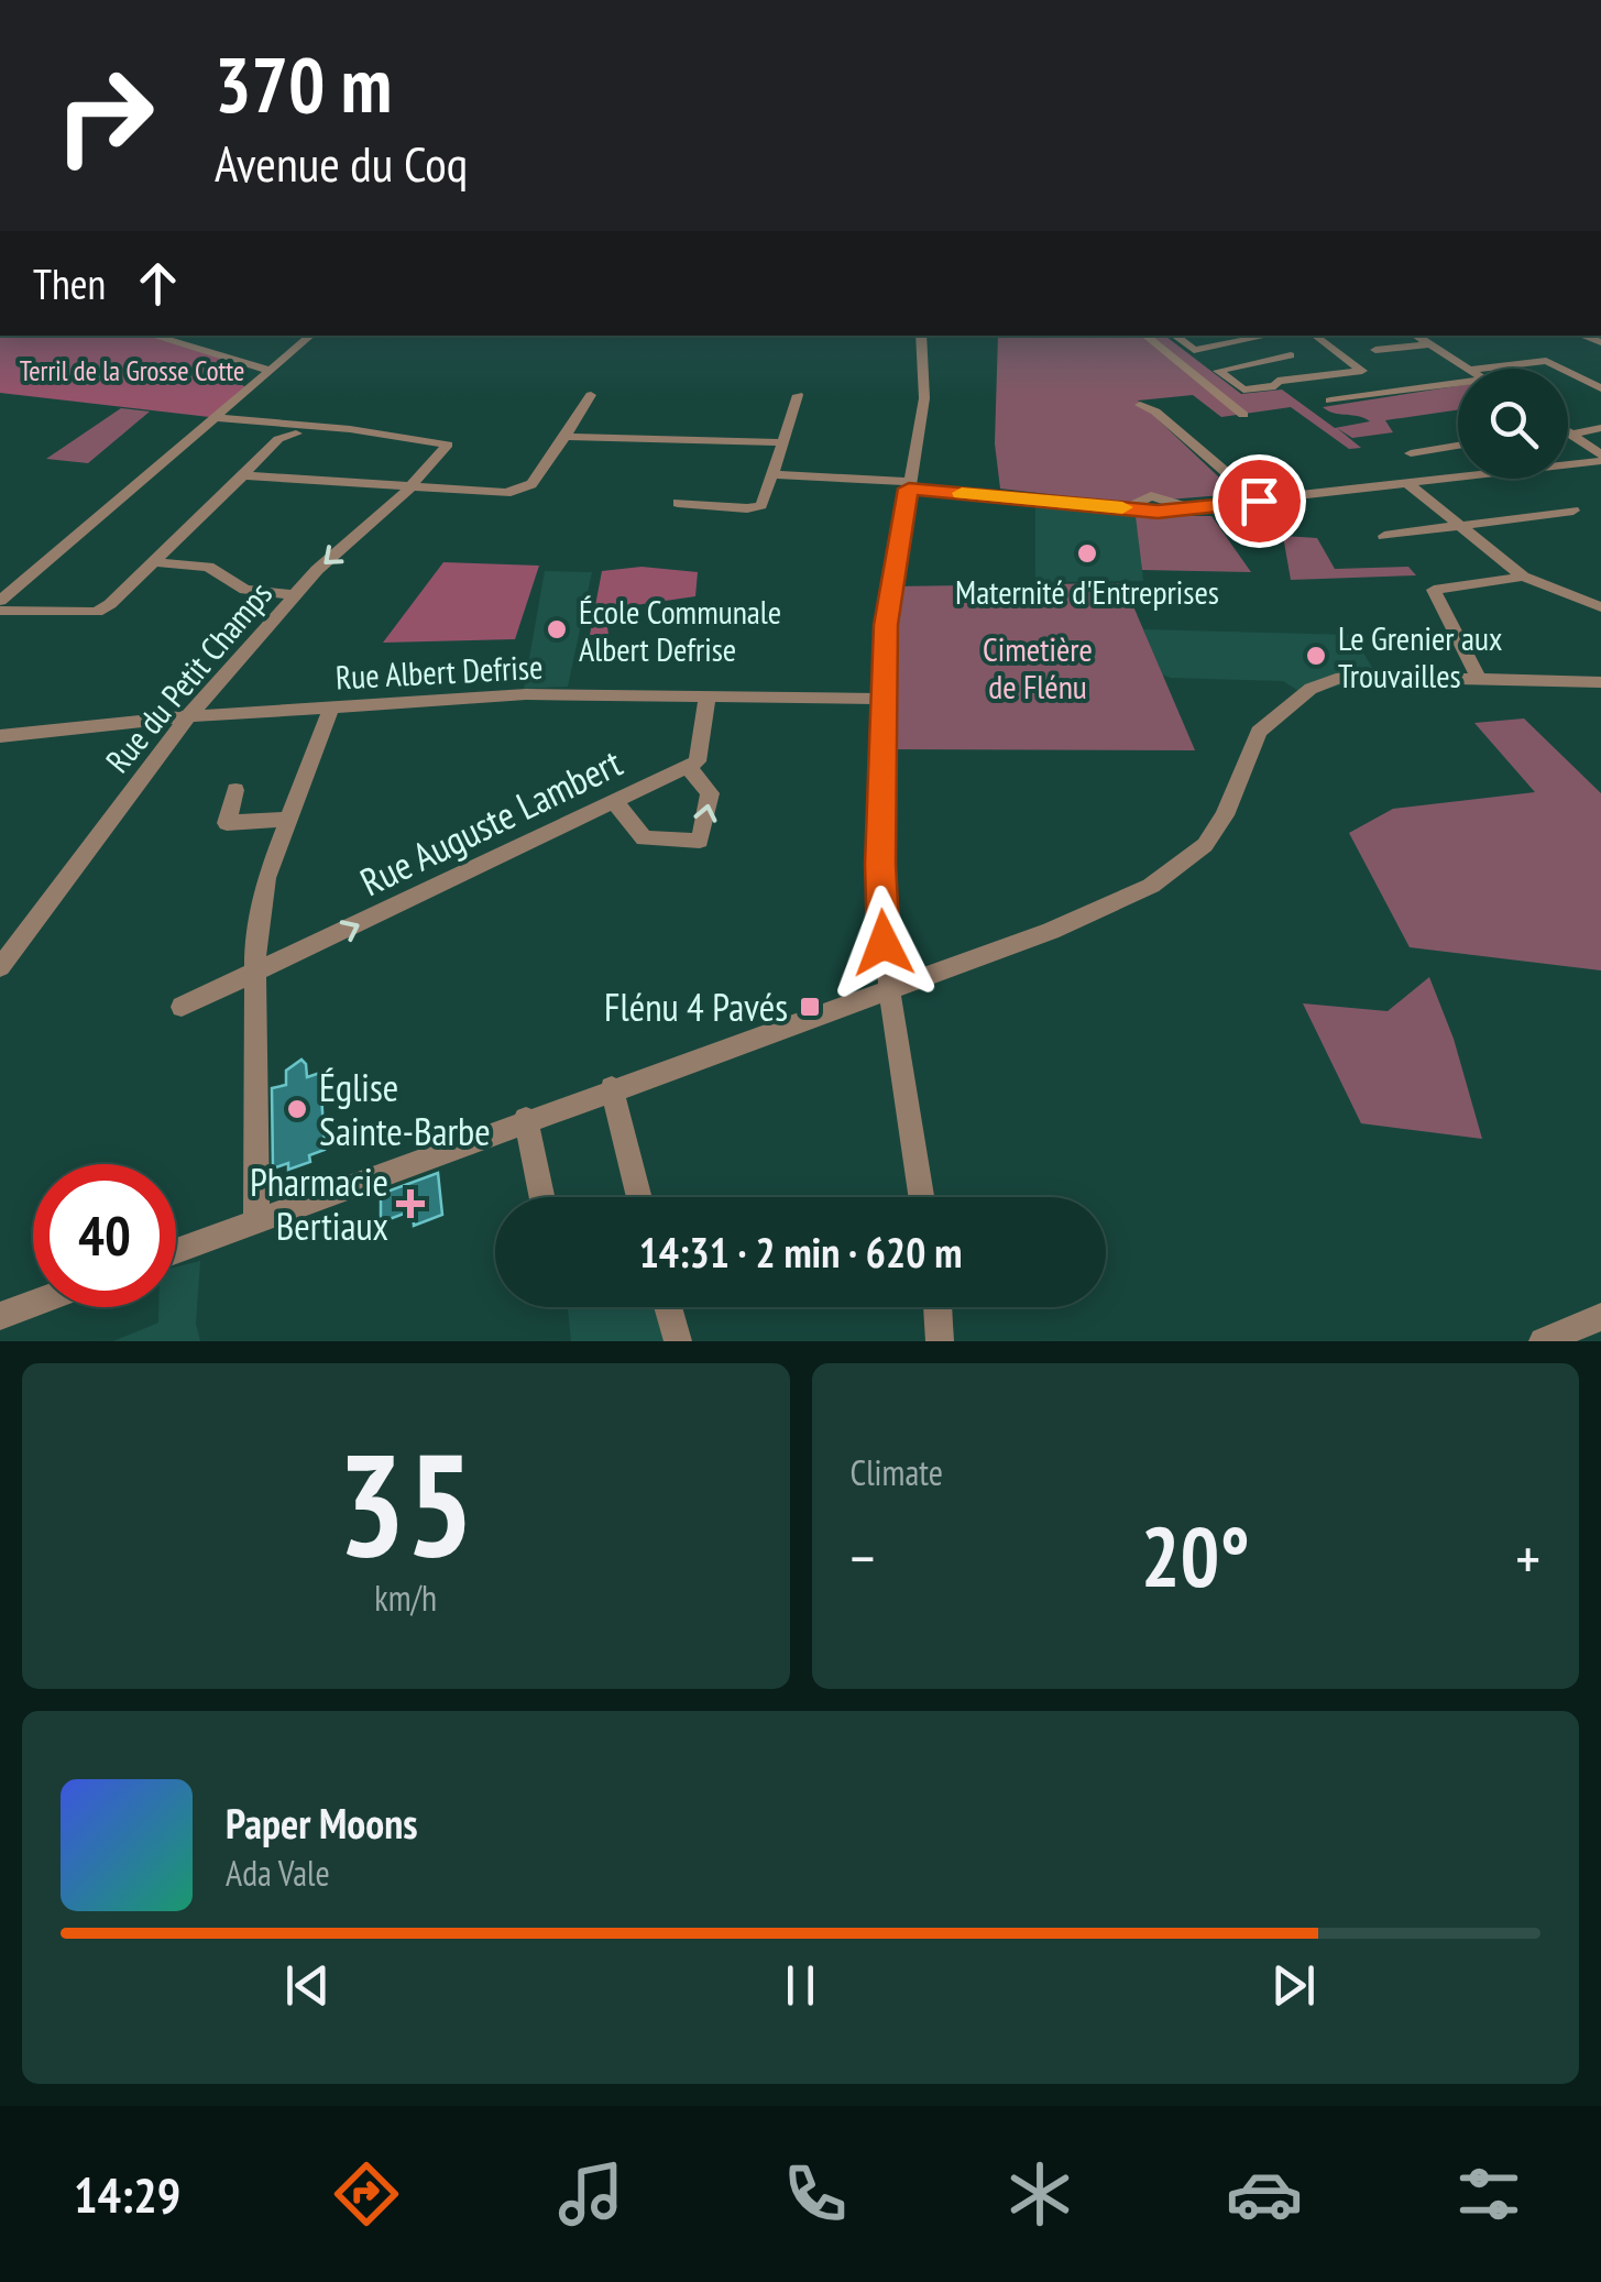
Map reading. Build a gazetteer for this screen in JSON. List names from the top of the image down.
{
  "streets": {
    "street": ["Rue Albert Defrise", "Rue du Petit Champs", "Rue Auguste Lambert"]
  },
  "crossings": [
    ["Rue Albert Defrise", "Rue du Petit Champs"]
  ],
  "one_way": ["Rue Auguste Lambert"],
  "parks": ["Terril de la Grosse Cotte", "Cimetière de Flénu"],
  "places": {
    "other": [
      "Maternité d'Entreprises",
      "École Communale Albert Defrise",
      "Le Grenier aux Trouvailles",
      "Église Sainte-Barbe"
    ],
    "transit": ["Flénu 4 Pavés"],
    "health": ["Pharmacie Bertiaux"]
  },
  "page": {
    "turn": ["370 m", "Avenue du Coq"],
    "then": "Then",
    "limit": "40",
    "trip": "14:31 · 2 min · 620 m",
    "tile": [
      ["35", "km/h"],
      "Climate"
    ],
    "heat": ["−", "20°", "+"],
    "song": ["Paper Moons", "Ada Vale"],
    "tabs": "14:29"
  }
}
